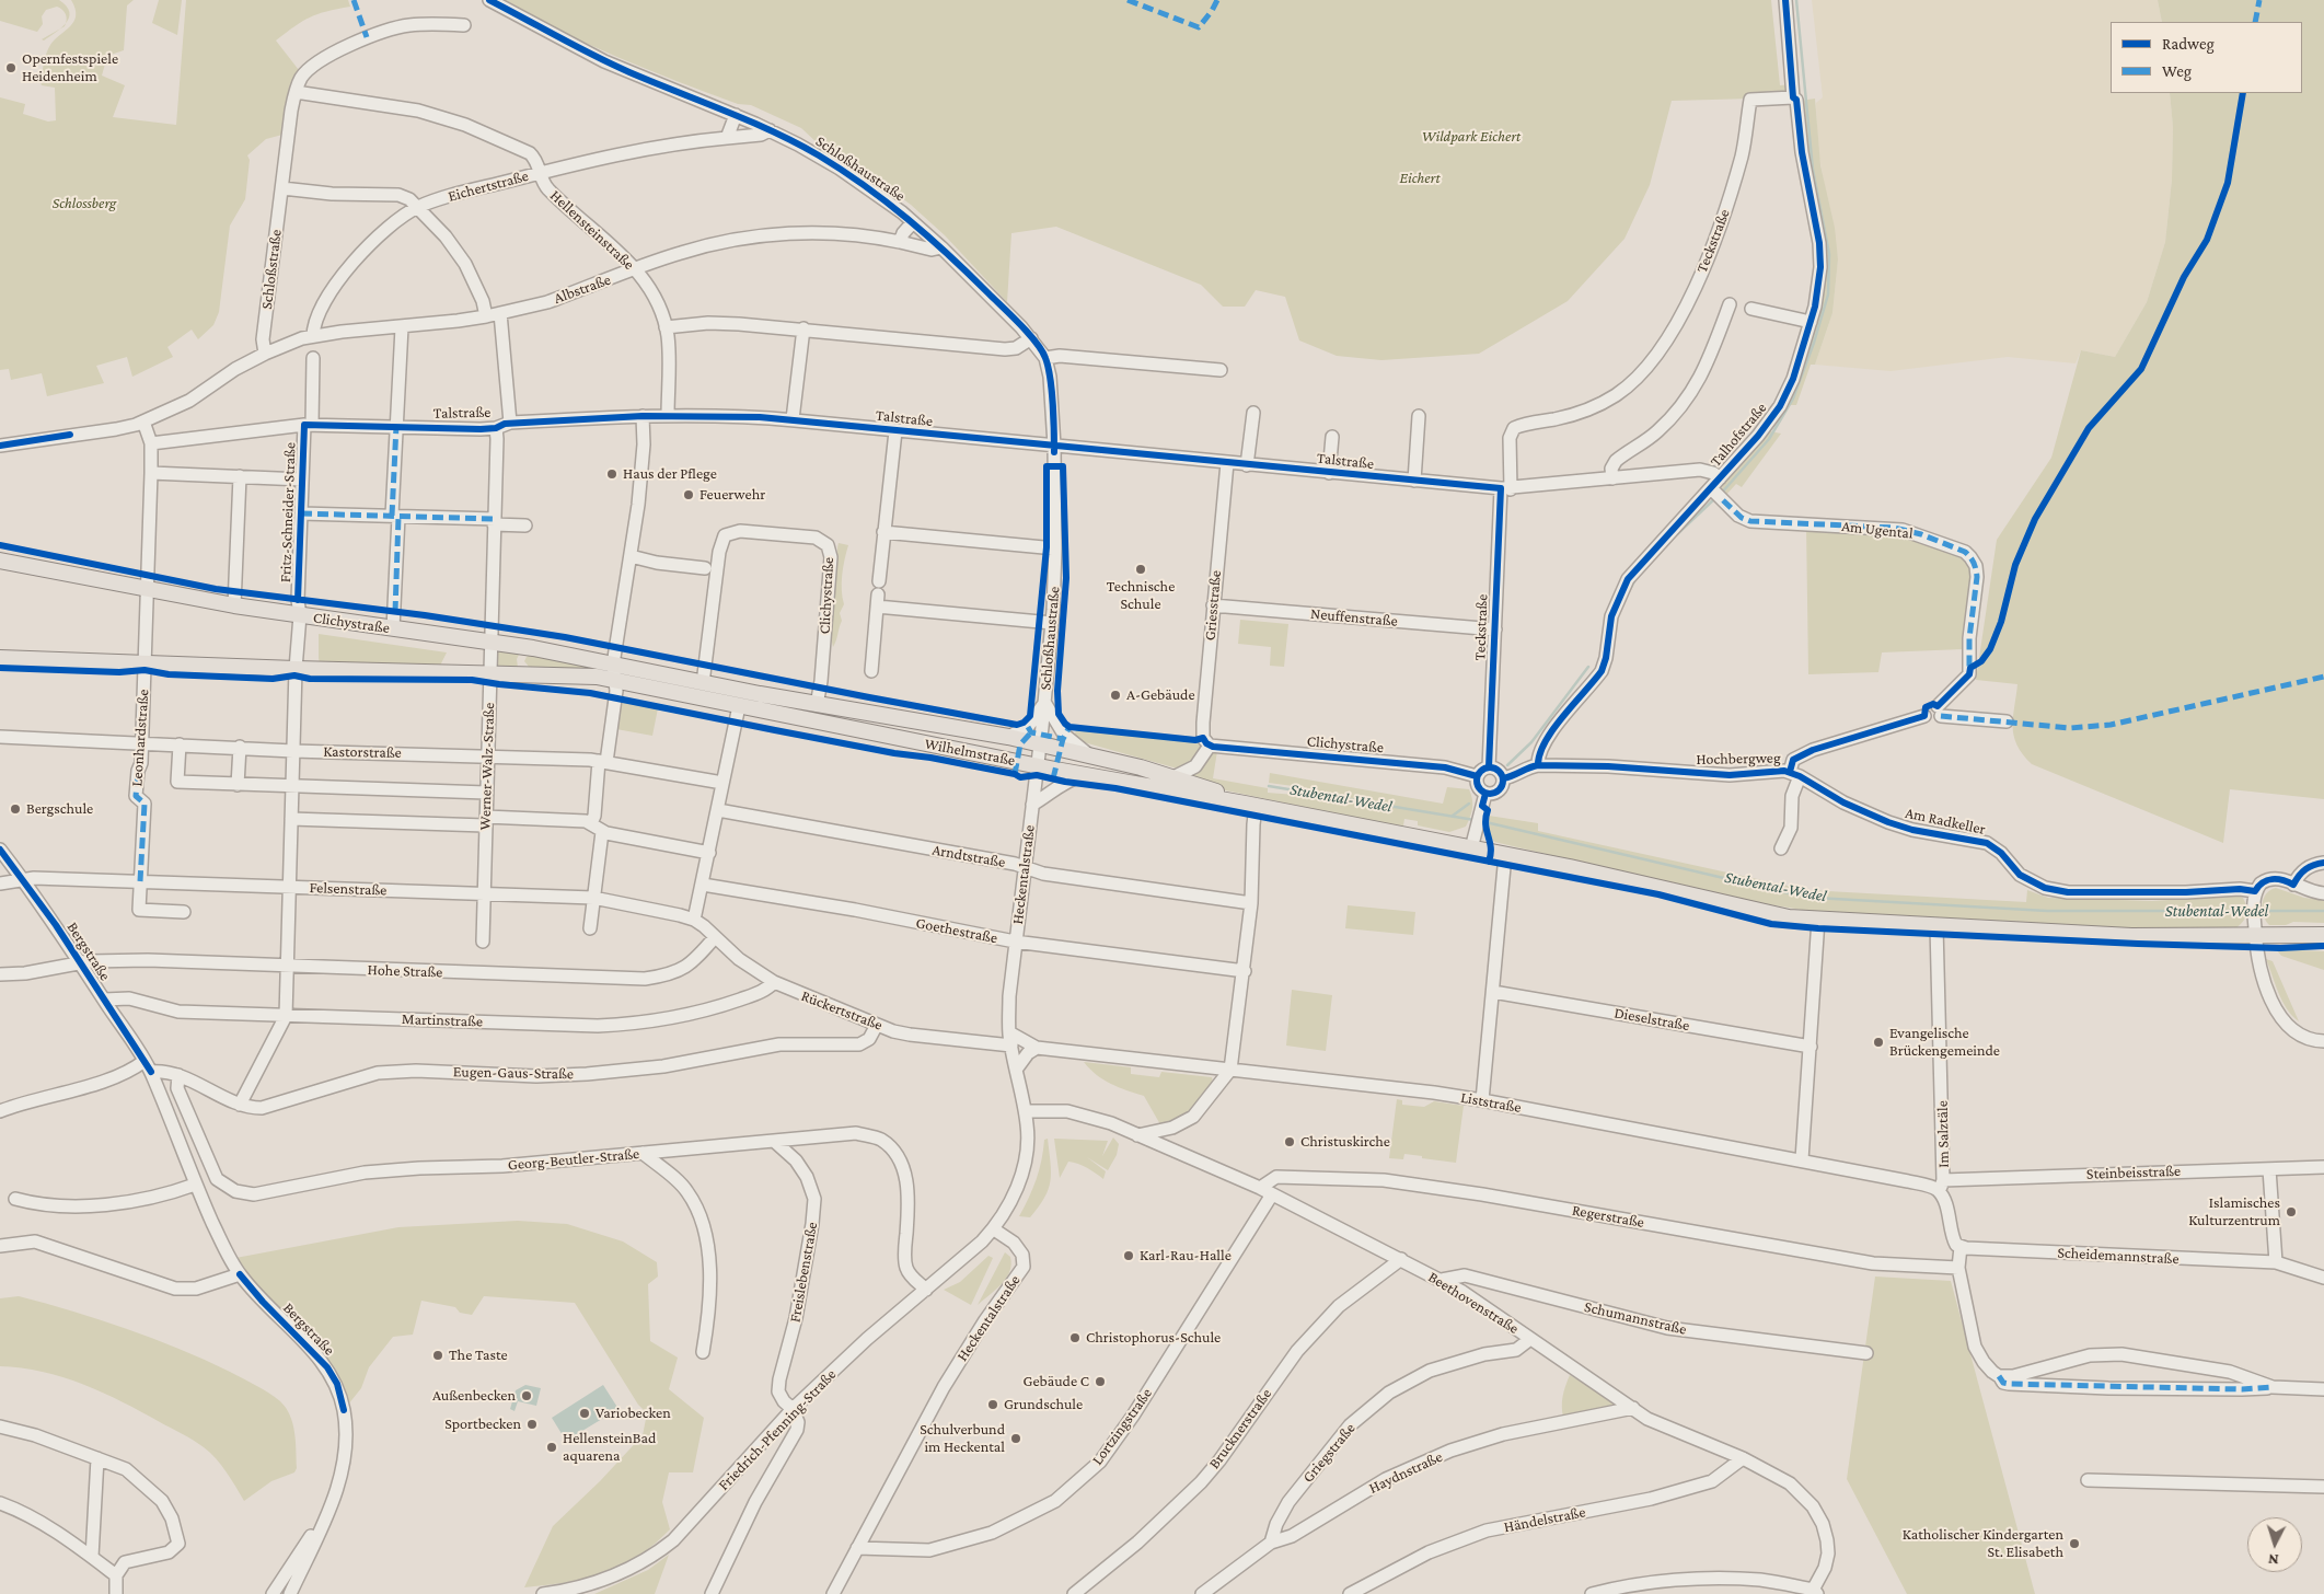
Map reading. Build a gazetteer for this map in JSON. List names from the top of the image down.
{
  "streets": {
    "main road": ["Clichystraße", "Wilhelmstraße"],
    "street": [
      "Schloßhaustraße",
      "Eichertstraße",
      "Hellensteinstraße",
      "Teckstraße",
      "Schloßstraße",
      "Albstraße",
      "Talstraße",
      "Talhofstraße",
      "Fritz-Schneider-Straße",
      "Am Ugental",
      "Griesstraße",
      "Neuffenstraße",
      "Leonhardstraße",
      "Kastorstraße",
      "Hochbergweg",
      "Werner-Walz-Straße",
      "Am Radkeller",
      "Arndtstraße",
      "Heckentalstraße",
      "Felsenstraße",
      "Goethestraße",
      "Bergstraße",
      "Hohe Straße",
      "Rückertstraße",
      "Dieselstraße",
      "Martinstraße",
      "Eugen-Gaus-Straße",
      "Liststraße",
      "Im Salztäle",
      "Georg-Beutler-Straße",
      "Steinbeisstraße",
      "Regerstraße",
      "Scheidemannstraße",
      "Freislebenstraße",
      "Beethovenstraße",
      "Schumannstraße",
      "Lortzingstraße",
      "Brucknerstraße",
      "Friedrich-Pfenning-Straße",
      "Griegstraße",
      "Haydnstraße",
      "Händelstraße"
    ]
  },
  "crossings": [
    ["Schloßhaustraße", "Eichertstraße"],
    ["Schloßhaustraße", "Albstraße"],
    ["Schloßhaustraße", "Talstraße"],
    ["Schloßhaustraße", "Clichystraße"],
    ["Schloßhaustraße", "Wilhelmstraße"],
    ["Schloßhaustraße", "Heckentalstraße"],
    ["Eichertstraße", "Hellensteinstraße"],
    ["Eichertstraße", "Albstraße"],
    ["Hellensteinstraße", "Schloßstraße"],
    ["Hellensteinstraße", "Albstraße"],
    ["Hellensteinstraße", "Talstraße"],
    ["Teckstraße", "Talstraße"],
    ["Teckstraße", "Talhofstraße"],
    ["Teckstraße", "Clichystraße"],
    ["Teckstraße", "Neuffenstraße"],
    ["Schloßstraße", "Albstraße"],
    ["Talstraße", "Talhofstraße"],
    ["Talstraße", "Fritz-Schneider-Straße"],
    ["Talstraße", "Am Ugental"],
    ["Talstraße", "Griesstraße"],
    ["Talstraße", "Leonhardstraße"],
    ["Talstraße", "Werner-Walz-Straße"],
    ["Talhofstraße", "Am Ugental"],
    ["Talhofstraße", "Hochbergweg"],
    ["Fritz-Schneider-Straße", "Clichystraße"],
    ["Fritz-Schneider-Straße", "Kastorstraße"],
    ["Fritz-Schneider-Straße", "Wilhelmstraße"],
    ["Fritz-Schneider-Straße", "Felsenstraße"],
    ["Fritz-Schneider-Straße", "Hohe Straße"],
    ["Fritz-Schneider-Straße", "Martinstraße"],
    ["Fritz-Schneider-Straße", "Eugen-Gaus-Straße"],
    ["Am Ugental", "Hochbergweg"],
    ["Clichystraße", "Griesstraße"],
    ["Clichystraße", "Leonhardstraße"],
    ["Clichystraße", "Wilhelmstraße"],
    ["Clichystraße", "Werner-Walz-Straße"],
    ["Griesstraße", "Neuffenstraße"],
    ["Leonhardstraße", "Kastorstraße"],
    ["Leonhardstraße", "Wilhelmstraße"],
    ["Leonhardstraße", "Felsenstraße"],
    ["Kastorstraße", "Werner-Walz-Straße"],
    ["Wilhelmstraße", "Werner-Walz-Straße"],
    ["Wilhelmstraße", "Heckentalstraße"],
    ["Wilhelmstraße", "Im Salztäle"],
    ["Hochbergweg", "Am Radkeller"],
    ["Werner-Walz-Straße", "Felsenstraße"],
    ["Arndtstraße", "Heckentalstraße"],
    ["Heckentalstraße", "Goethestraße"],
    ["Heckentalstraße", "Rückertstraße"],
    ["Heckentalstraße", "Liststraße"],
    ["Heckentalstraße", "Beethovenstraße"],
    ["Heckentalstraße", "Lortzingstraße"],
    ["Heckentalstraße", "Friedrich-Pfenning-Straße"],
    ["Felsenstraße", "Bergstraße"],
    ["Felsenstraße", "Rückertstraße"],
    ["Bergstraße", "Hohe Straße"],
    ["Bergstraße", "Martinstraße"],
    ["Bergstraße", "Eugen-Gaus-Straße"],
    ["Hohe Straße", "Rückertstraße"],
    ["Rückertstraße", "Martinstraße"],
    ["Rückertstraße", "Eugen-Gaus-Straße"],
    ["Rückertstraße", "Liststraße"],
    ["Eugen-Gaus-Straße", "Georg-Beutler-Straße"],
    ["Liststraße", "Im Salztäle"],
    ["Liststraße", "Steinbeisstraße"],
    ["Im Salztäle", "Steinbeisstraße"],
    ["Im Salztäle", "Scheidemannstraße"],
    ["Georg-Beutler-Straße", "Freislebenstraße"],
    ["Georg-Beutler-Straße", "Friedrich-Pfenning-Straße"],
    ["Regerstraße", "Beethovenstraße"],
    ["Freislebenstraße", "Friedrich-Pfenning-Straße"],
    ["Beethovenstraße", "Schumannstraße"],
    ["Beethovenstraße", "Lortzingstraße"],
    ["Beethovenstraße", "Brucknerstraße"],
    ["Beethovenstraße", "Griegstraße"],
    ["Beethovenstraße", "Haydnstraße"],
    ["Beethovenstraße", "Händelstraße"],
    ["Griegstraße", "Haydnstraße"]
  ],
  "water": ["Stubental-Wedel"],
  "parks": ["Wildpark Eichert", "Eichert", "Schlossberg"],
  "places": [
    "Opernfestspiele Heidenheim",
    "Haus der Pflege",
    "Feuerwehr",
    "Technische Schule",
    "A-Gebäude",
    "Bergschule",
    "Evangelische Brückengemeinde",
    "Christuskirche",
    "Islamisches Kulturzentrum",
    "Karl-Rau-Halle",
    "Christophorus-Schule",
    "The Taste",
    "Gebäude C",
    "Außenbecken",
    "Grundschule",
    "Variobecken",
    "Sportbecken",
    "Schulverbund im Heckental",
    "HellensteinBad aquarena",
    "Katholischer Kindergarten St. Elisabeth"
  ],
  "legend": ["Radweg", "Weg"],
  "north": "bottom"
}
